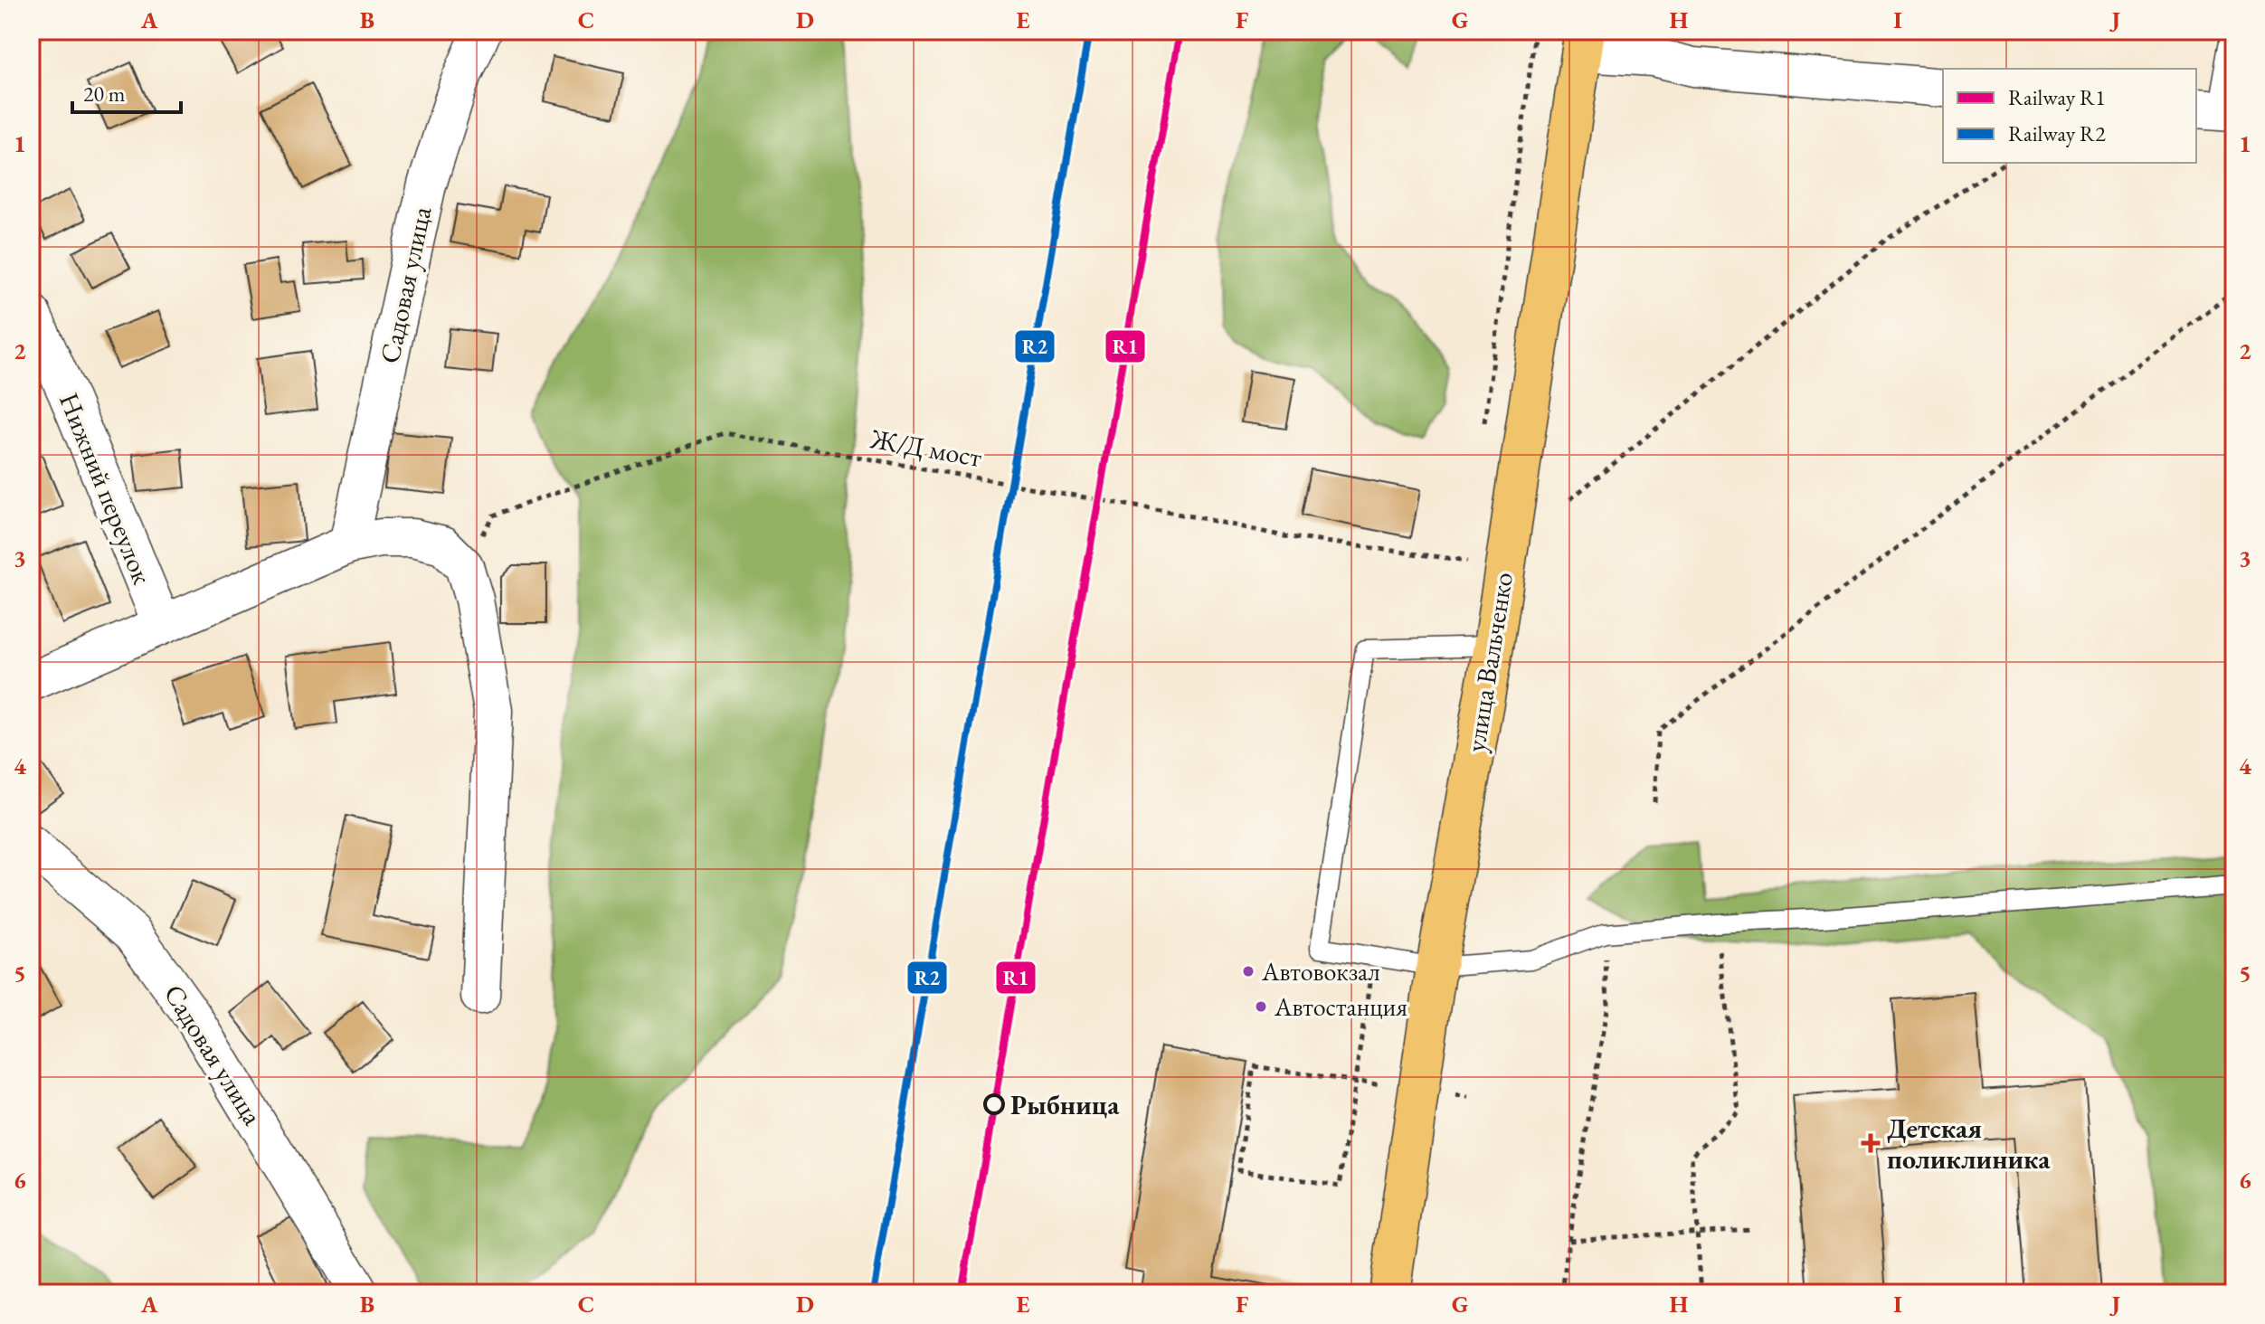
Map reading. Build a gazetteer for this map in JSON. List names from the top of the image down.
{
  "streets": {
    "main road": ["улица Вальченко"],
    "street": ["Садовая улица", "Нижний переулок"],
    "path": ["Ж/Д мост"]
  },
  "places": {
    "other": ["Автовокзал", "Автостанция", "Рыбница"],
    "health": ["Детская поликлиника"]
  },
  "lines": ["rail line R1", "rail line R2"],
  "legend": ["Railway R1", "Railway R2"],
  "scale_bar": "20 m",
  "grid": {
    "columns": [
      "A",
      "B",
      "C",
      "D",
      "E",
      "F",
      "G",
      "H",
      "I",
      "J"
    ],
    "rows": [
      "1",
      "2",
      "3",
      "4",
      "5",
      "6"
    ]
  }
}
